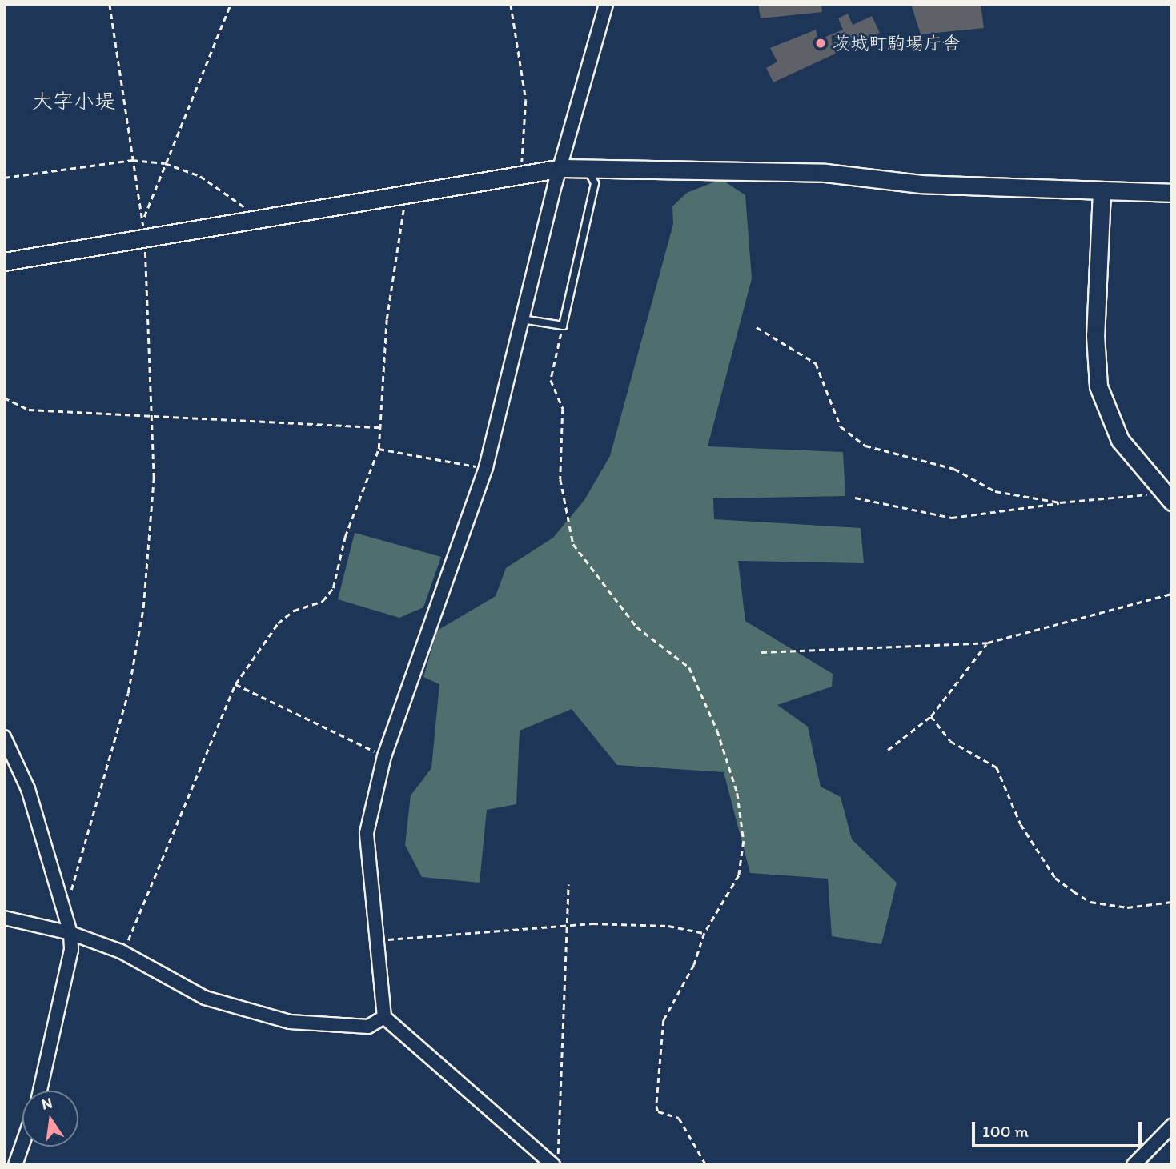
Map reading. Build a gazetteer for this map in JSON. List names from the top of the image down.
{
  "districts": ["大字小堤"],
  "places": ["茨城町駒場庁舎"],
  "scale_bar": "100 m",
  "north": "top"
}
